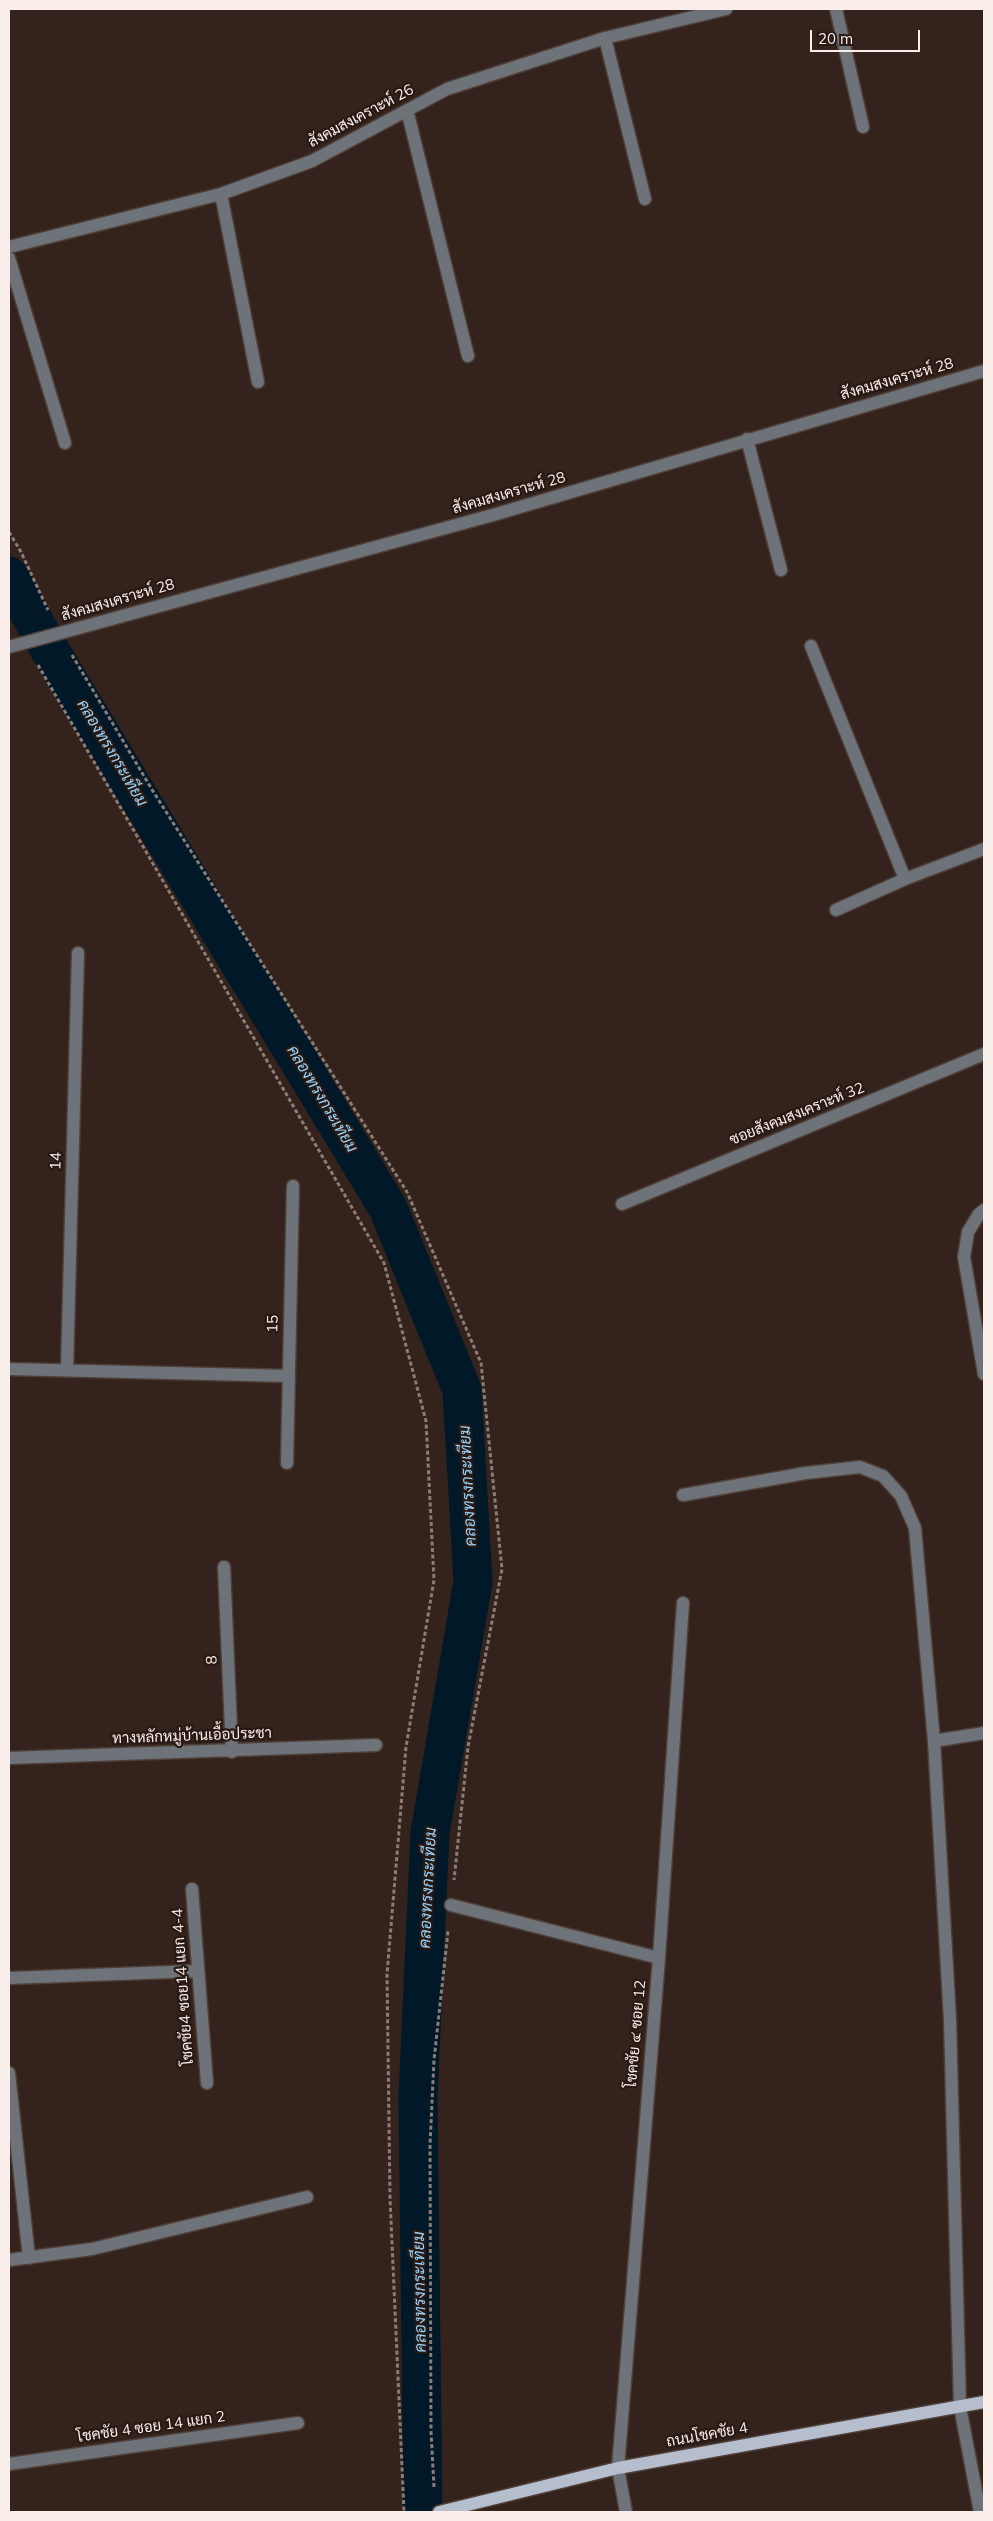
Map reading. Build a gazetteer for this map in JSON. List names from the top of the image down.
{
  "streets": {
    "main road": ["ถนนโชคชัย 4"],
    "street": [
      "สังคมสงเคราะห์ 26",
      "สังคมสงเคราะห์ 28",
      "ซอยสังคมสงเคราะห์ 32",
      "14",
      "15",
      "8",
      "ทางหลักหมู่บ้านเอื้อประชา",
      "โชคชัย4 ซอย14 แยก 4-4",
      "โชคชัย ๔ ซอย 12",
      "โชคชัย 4 ซอย 14 แยก 2"
    ]
  },
  "crossings": [
    ["8", "ทางหลักหมู่บ้านเอื้อประชา"],
    ["โชคชัย ๔ ซอย 12", "ถนนโชคชัย 4"]
  ],
  "water": ["คลองทรงกระเทียม"],
  "scale_bar": "20 m"
}
